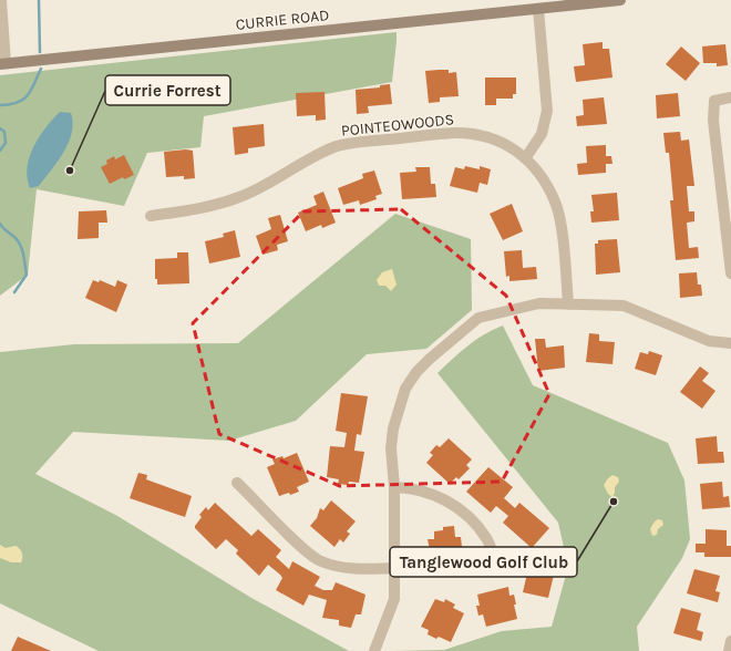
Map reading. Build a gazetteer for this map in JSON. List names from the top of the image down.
{
  "streets": {
    "street": ["CURRIE ROAD", "POINTEOWOODS"]
  },
  "places": ["Currie Forrest", "Tanglewood Golf Club"]
}
